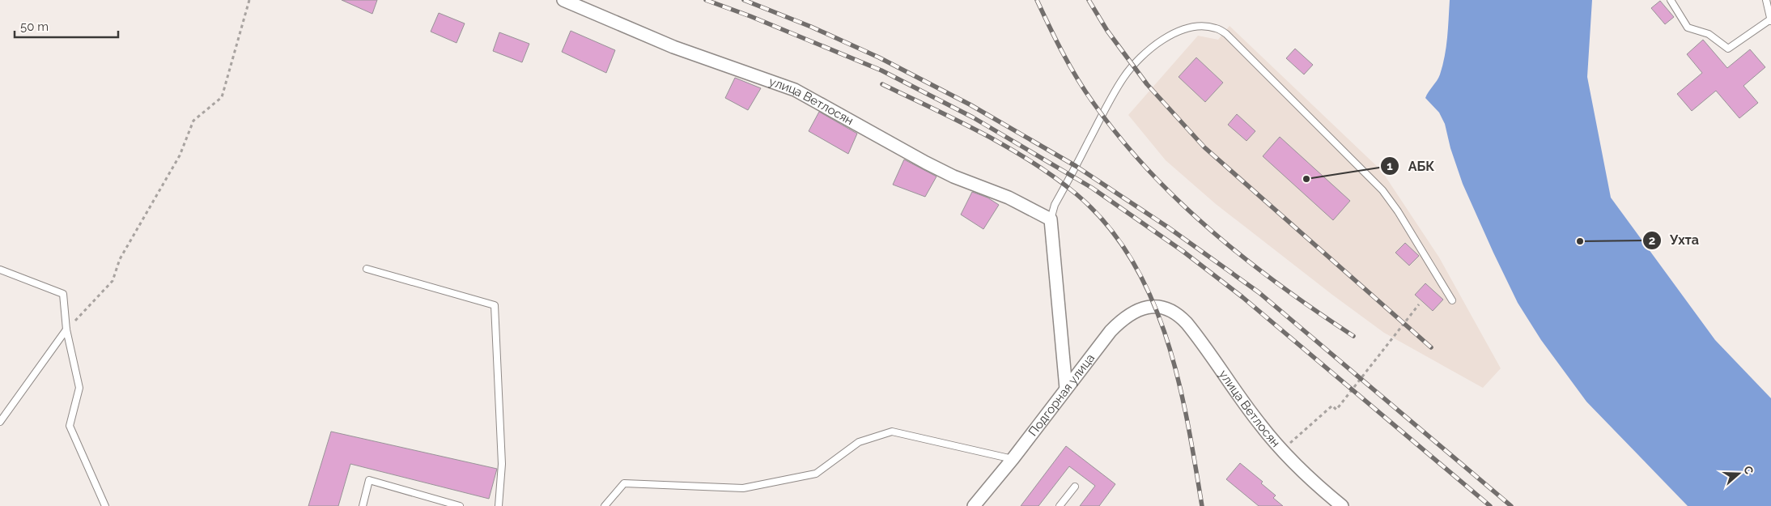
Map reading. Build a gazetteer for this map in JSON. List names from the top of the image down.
{
  "streets": {
    "street": ["улица Ветлосян", "Подгорная улица"]
  },
  "crossings": [
    ["улица Ветлосян", "Подгорная улица"]
  ],
  "places": ["АБК", "Ухта"],
  "scale_bar": "50 m",
  "north": "right"
}
